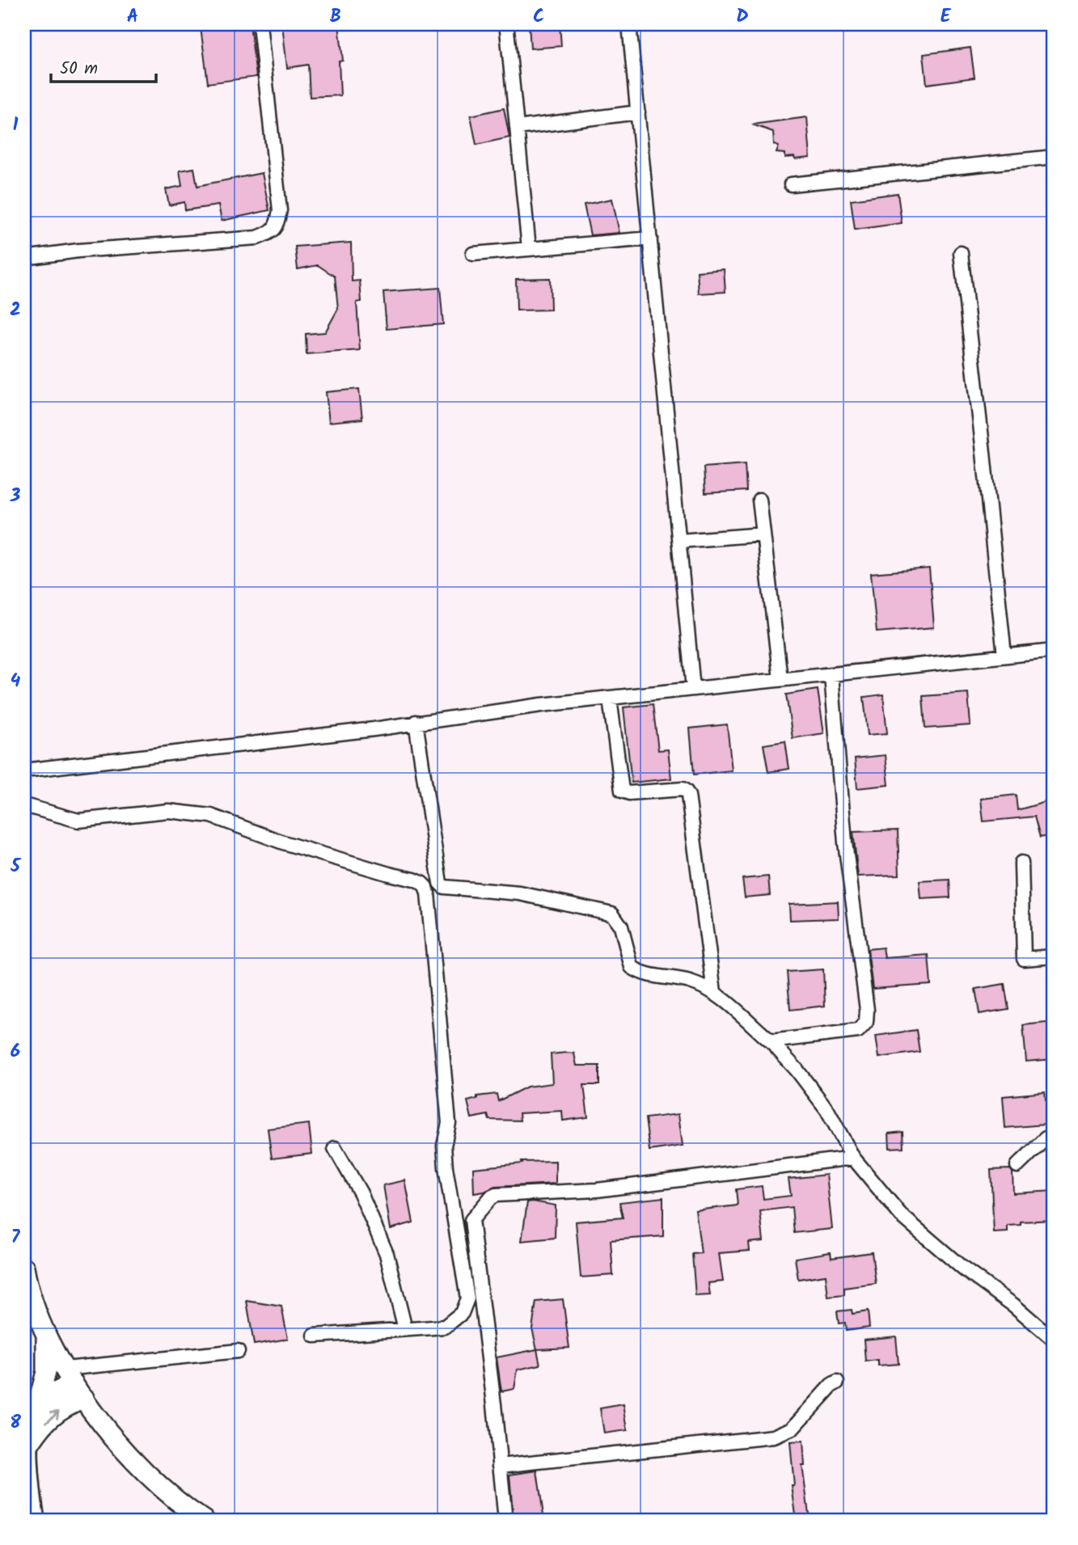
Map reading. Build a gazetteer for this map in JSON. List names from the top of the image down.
{
  "scale_bar": "50 m",
  "grid": {
    "columns": [
      "A",
      "B",
      "C",
      "D",
      "E"
    ],
    "rows": [
      "1",
      "2",
      "3",
      "4",
      "5",
      "6",
      "7",
      "8"
    ]
  }
}
